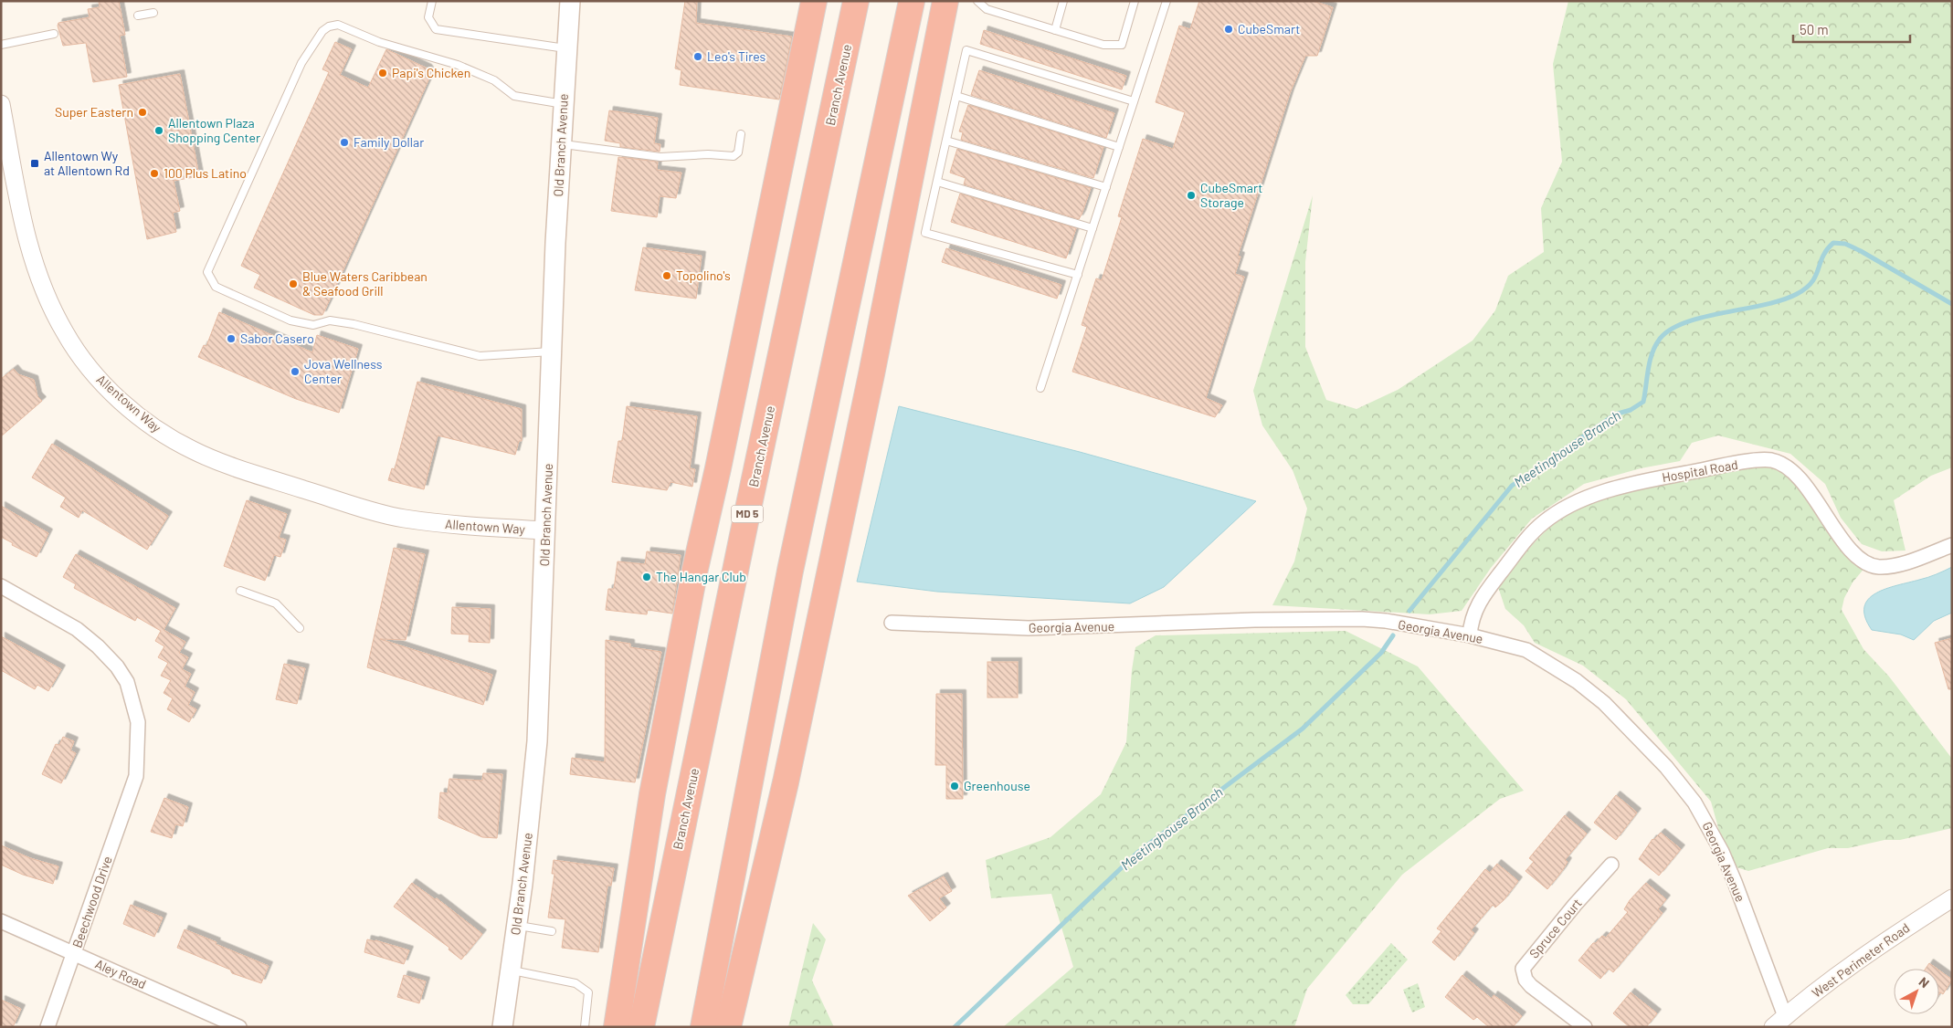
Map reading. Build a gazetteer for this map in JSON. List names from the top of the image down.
{
  "streets": {
    "highway": ["Branch Avenue", "MD 5"],
    "main road": ["Old Branch Avenue"],
    "street": [
      "Allentown Way",
      "Hospital Road",
      "Georgia Avenue",
      "Beechwood Drive",
      "Spruce Court",
      "West Perimeter Road",
      "Aley Road"
    ]
  },
  "crossings": [
    ["Old Branch Avenue", "Allentown Way"],
    ["Hospital Road", "Georgia Avenue"],
    ["Georgia Avenue", "West Perimeter Road"],
    ["Beechwood Drive", "Aley Road"]
  ],
  "water": ["Meetinghouse Branch"],
  "places": {
    "other": [
      "CubeSmart",
      "Leo's Tires",
      "Papi's Chicken",
      "Super Eastern",
      "Allentown Plaza Shopping Center",
      "Family Dollar",
      "100 Plus Latino",
      "CubeSmart Storage",
      "Topolino's",
      "Blue Waters Caribbean & Seafood Grill",
      "Sabor Casero",
      "Jova Wellness Center",
      "The Hangar Club",
      "Greenhouse"
    ],
    "transit": ["Allentown Wy at Allentown Rd"]
  },
  "scale_bar": "50 m",
  "north": "top right"
}
